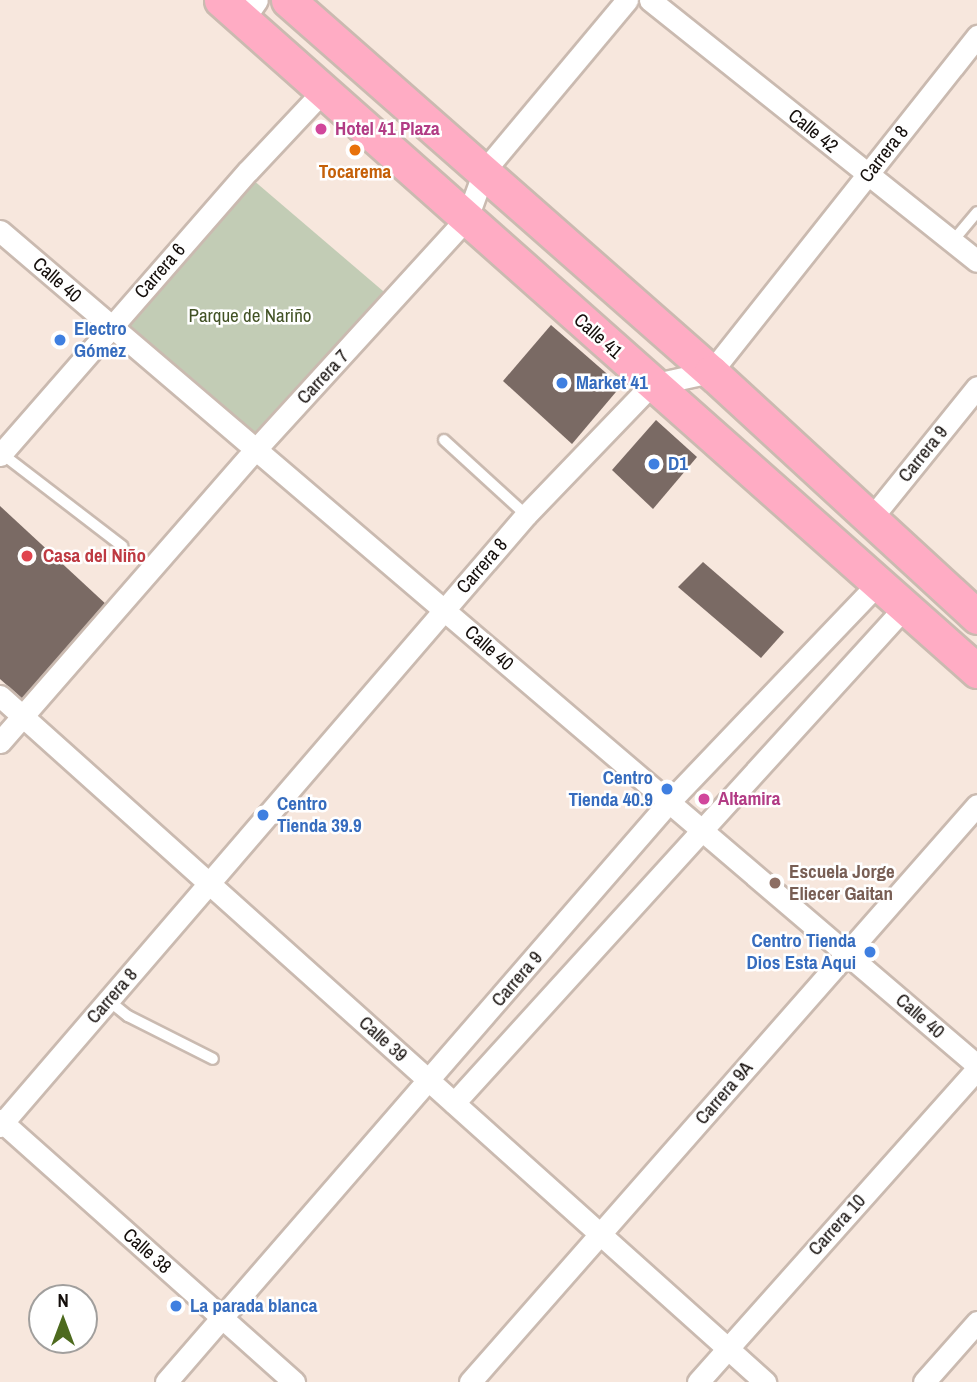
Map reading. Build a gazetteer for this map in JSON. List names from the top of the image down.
{
  "streets": {
    "main road": ["Calle 41"],
    "street": [
      "Calle 42",
      "Carrera 8",
      "Carrera 6",
      "Calle 40",
      "Carrera 7",
      "Carrera 9",
      "Calle 39",
      "Carrera 9A",
      "Carrera 10",
      "Calle 38"
    ]
  },
  "crossings": [
    ["Calle 42", "Carrera 8"],
    ["Carrera 8", "Calle 40"],
    ["Carrera 8", "Calle 41"],
    ["Carrera 8", "Calle 39"],
    ["Carrera 8", "Calle 38"],
    ["Carrera 6", "Calle 40"],
    ["Carrera 6", "Calle 41"],
    ["Calle 40", "Carrera 7"],
    ["Calle 40", "Carrera 9"],
    ["Calle 40", "Carrera 9A"],
    ["Calle 40", "Carrera 10"],
    ["Calle 41", "Carrera 7"],
    ["Calle 41", "Carrera 9"],
    ["Carrera 7", "Calle 39"],
    ["Carrera 9", "Calle 39"],
    ["Carrera 9", "Calle 38"],
    ["Calle 39", "Carrera 9A"],
    ["Calle 39", "Carrera 10"]
  ],
  "parks": ["Parque de Nariño"],
  "places": [
    "Hotel 41 Plaza",
    "Tocarema",
    "Electro Gómez",
    "Market 41",
    "D1",
    "Casa del Niño",
    "Centro Tienda 40.9",
    "Altamira",
    "Centro Tienda 39.9",
    "Escuela Jorge Eliecer Gaitan",
    "Centro Tienda Dios Esta Aqui",
    "La parada blanca"
  ],
  "north": "top"
}
